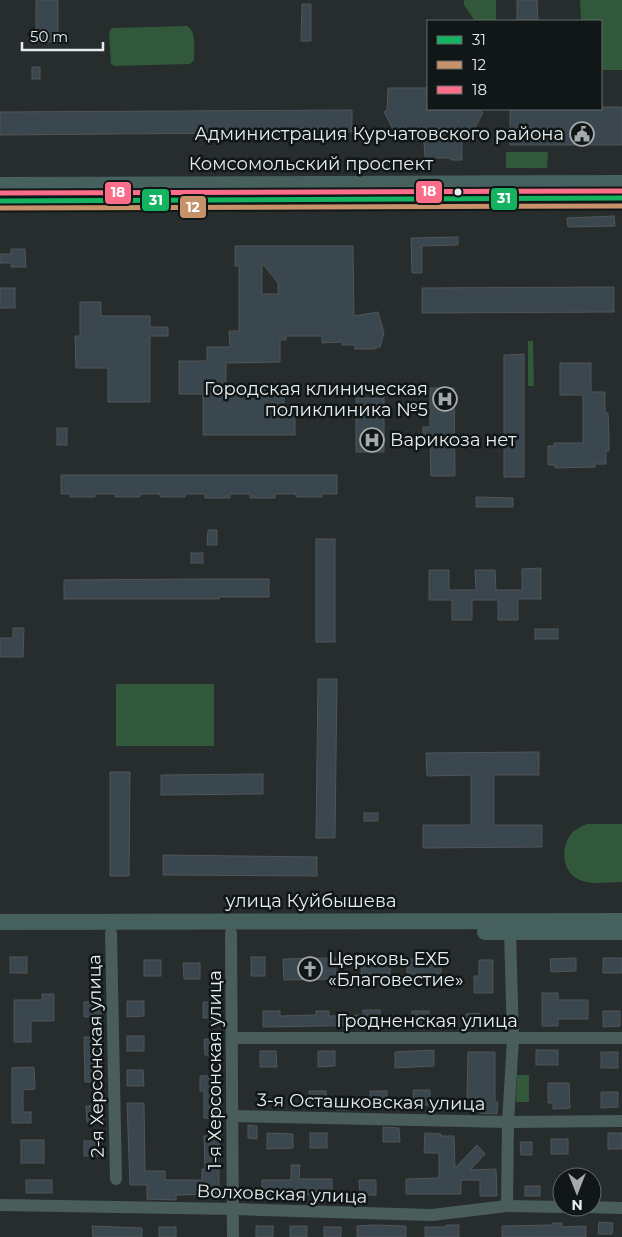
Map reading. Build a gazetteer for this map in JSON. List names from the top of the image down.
{
  "streets": {
    "main road": ["Комсомольский проспект", "улица Куйбышева"],
    "street": [
      "Гродненская улица",
      "2-я Херсонская улица",
      "1-я Херсонская улица",
      "3-я Осташковская улица",
      "Волховская улица"
    ]
  },
  "crossings": [
    ["улица Куйбышева", "2-я Херсонская улица"],
    ["улица Куйбышева", "1-я Херсонская улица"],
    ["Гродненская улица", "1-я Херсонская улица"],
    ["1-я Херсонская улица", "3-я Осташковская улица"],
    ["1-я Херсонская улица", "Волховская улица"]
  ],
  "places": {
    "public building": ["Администрация Курчатовского района"],
    "hospital": ["Городская клиническая поликлиника №5", "Варикоза нет"],
    "church": ["Церковь ЕХБ «Благовестие»"]
  },
  "lines": ["transit line 18", "transit line 31", "transit line 12"],
  "legend": ["31", "12", "18"],
  "scale_bar": "50 m",
  "north": "bottom"
}
